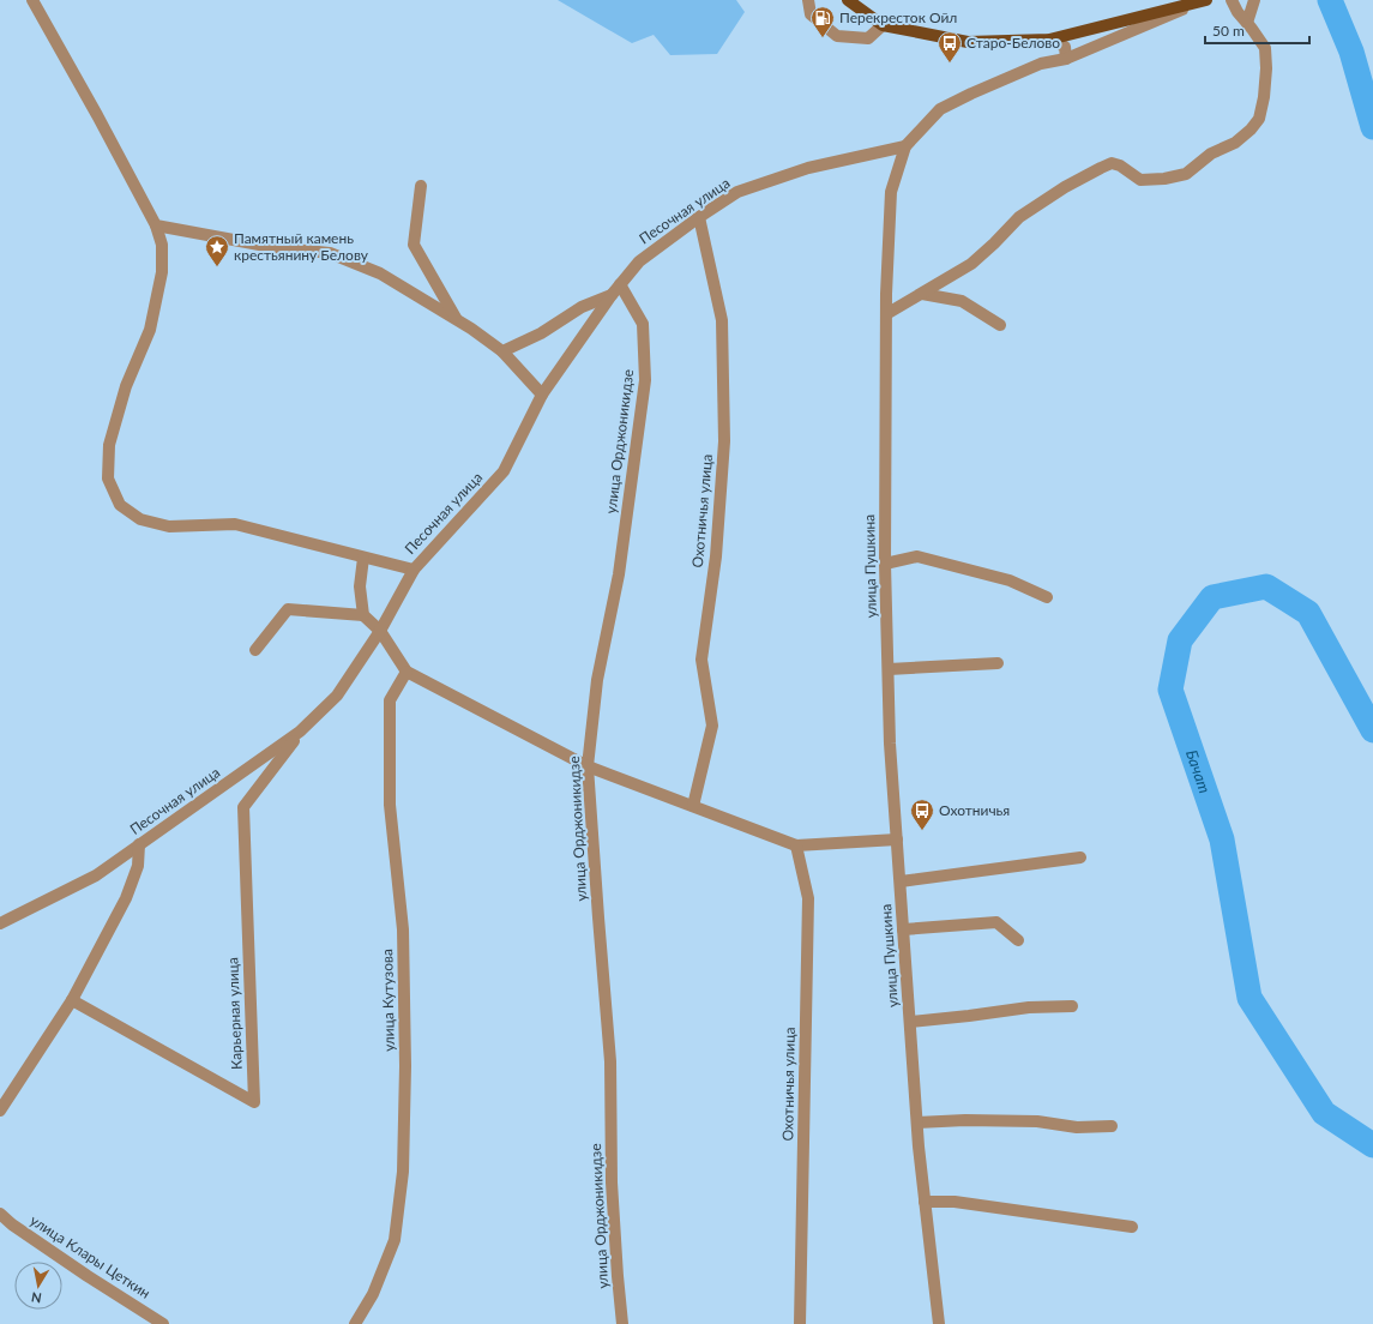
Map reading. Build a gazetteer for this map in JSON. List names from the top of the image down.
{
  "streets": {
    "street": [
      "Песочная улица",
      "улица Орджоникидзе",
      "Охотничья улица",
      "улица Пушкина",
      "улица Кутузова",
      "Карьерная улица",
      "улица Клары Цеткин"
    ]
  },
  "crossings": [
    ["Песочная улица", "улица Орджоникидзе"],
    ["Песочная улица", "Охотничья улица"],
    ["Песочная улица", "улица Пушкина"],
    ["Песочная улица", "Карьерная улица"]
  ],
  "water": ["Бачат"],
  "places": {
    "fuel station": ["Перекресток Ойл"],
    "bus stop": ["Старо-Белово", "Охотничья"],
    "place": ["Памятный камень крестьянину Белову"]
  },
  "scale_bar": "50 m",
  "north": "bottom"
}
